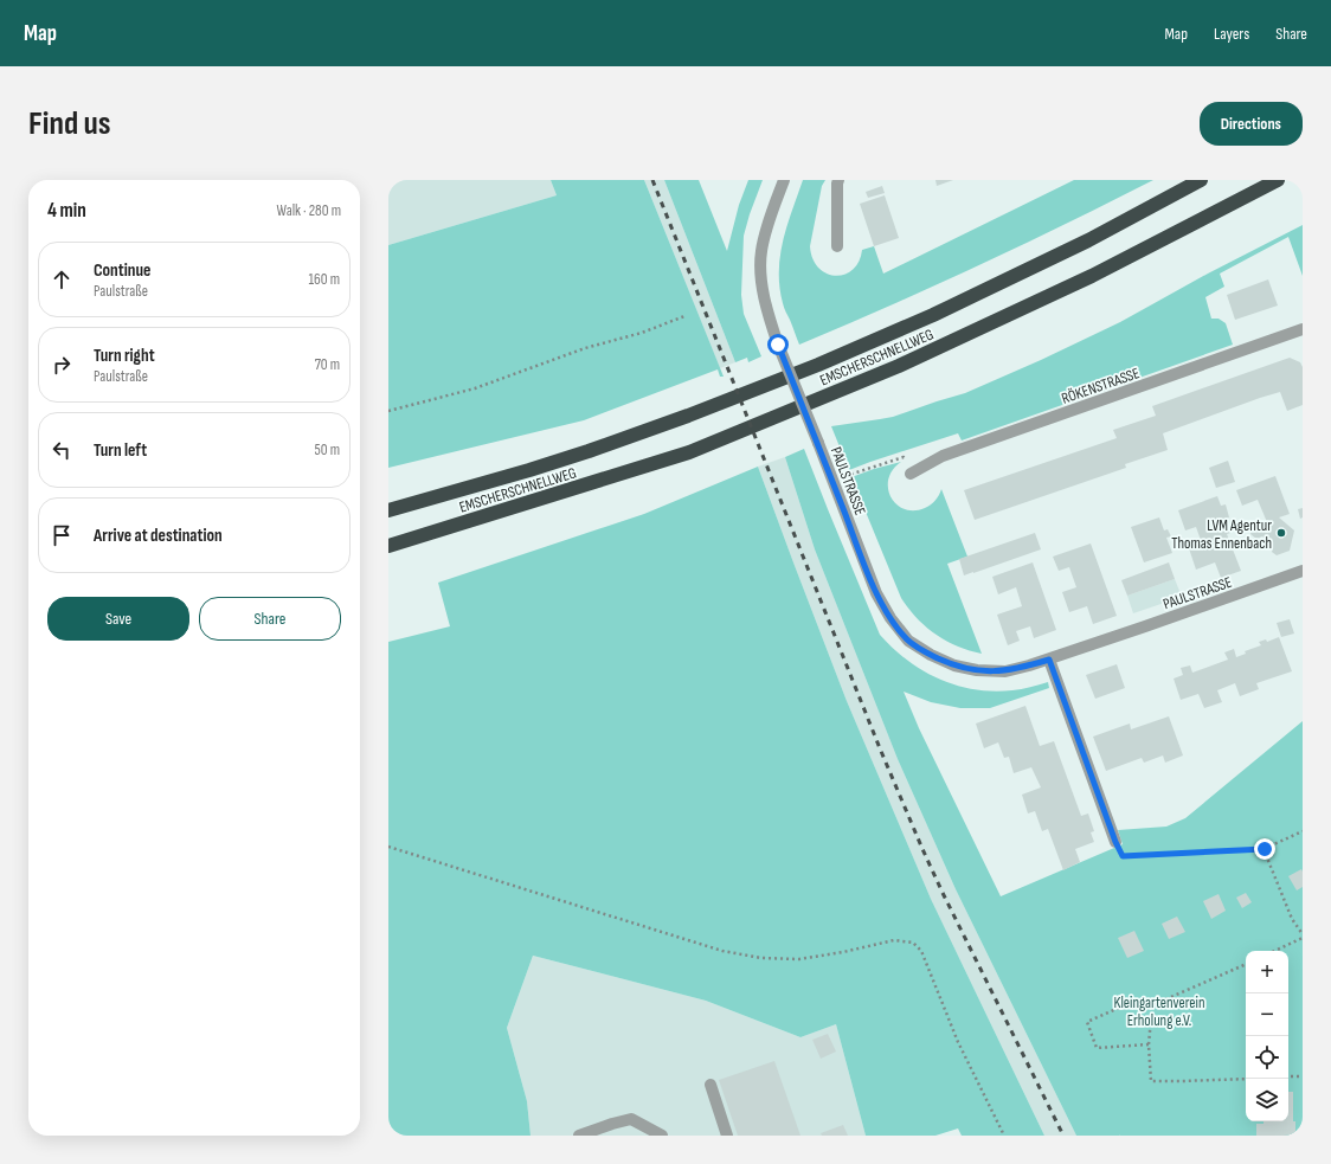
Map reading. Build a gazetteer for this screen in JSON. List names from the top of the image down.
{
  "streets": {
    "highway": ["EMSCHERSCHNELLWEG"],
    "street": ["RÖKENSTRASSE", "PAULSTRASSE"]
  },
  "parks": ["Kleingartenverein Erholung e.V."],
  "places": ["LVM Agentur Thomas Ennenbach"],
  "page": {
    "header": "Map",
    "nav": ["Map", "Layers", "Share"],
    "buttons": [
      "Directions",
      ["Save", "Share"]
    ],
    "title": "Find us",
    "heading": ["4 min", "Walk · 280 m"],
    "list": [
      ["Continue", "Paulstraße", "160 m"],
      ["Turn right", "Paulstraße", "70 m"],
      ["Turn left", "50 m"],
      "Arrive at destination"
    ],
    "map_buttons": ["+", "−"]
  }
}
